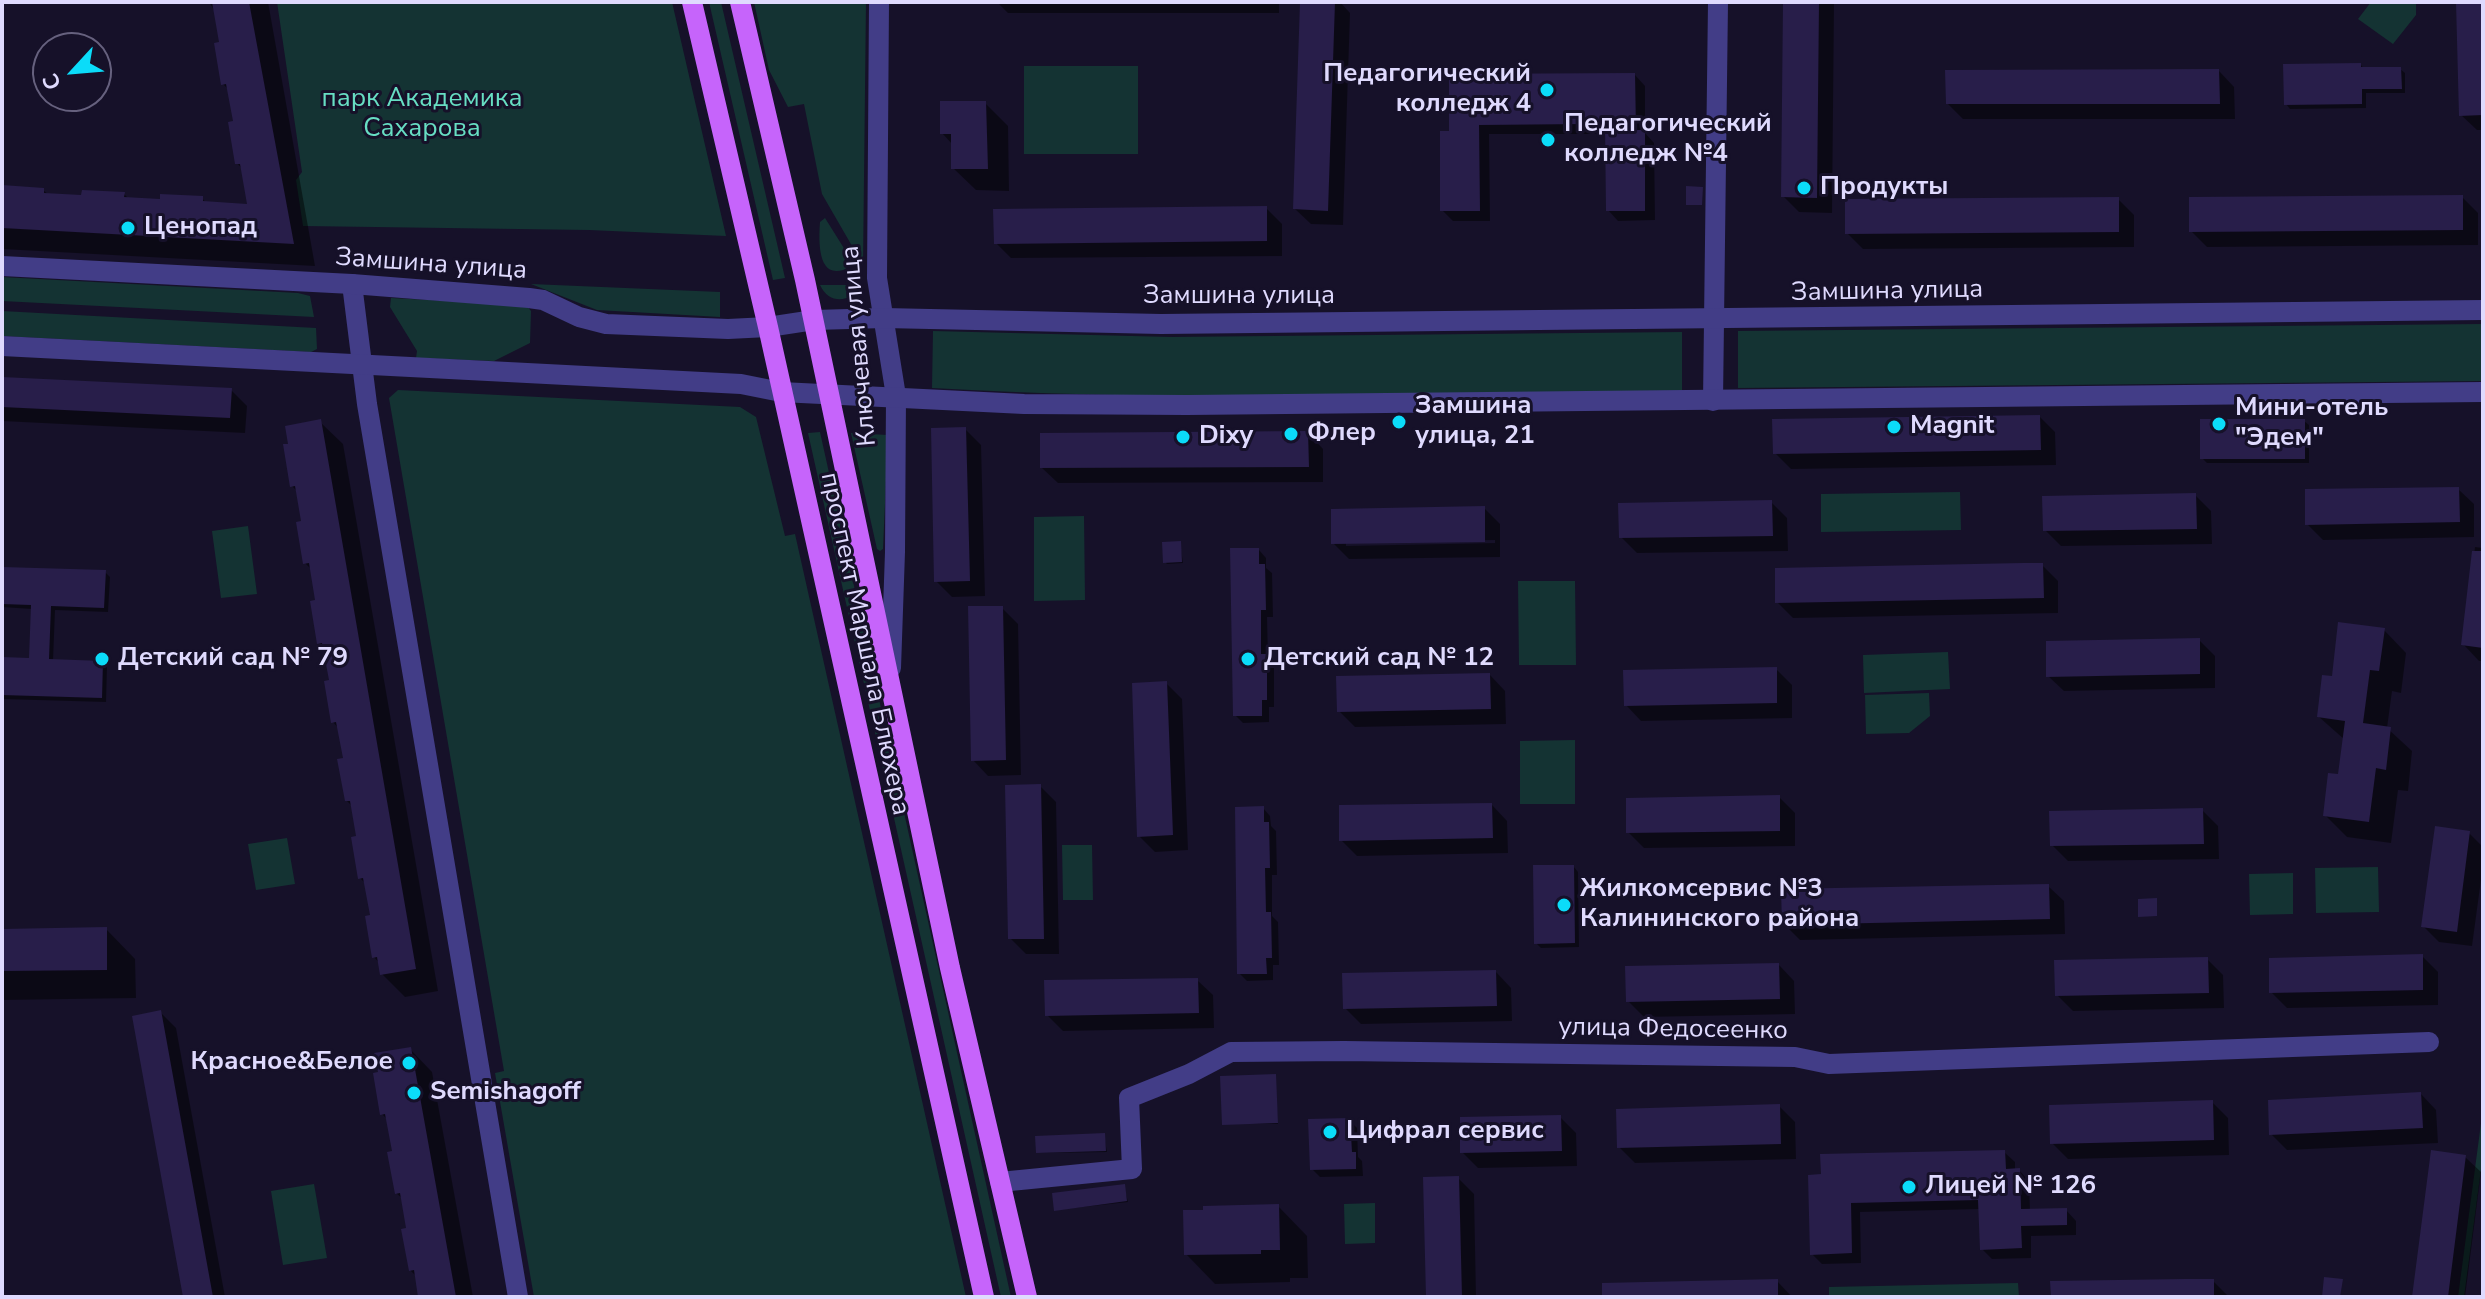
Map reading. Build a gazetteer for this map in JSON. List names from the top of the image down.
{
  "streets": {
    "main road": ["проспект Маршала Блюхера"],
    "street": ["Замшина улица", "Ключевая улица", "улица Федосеенко"]
  },
  "crossings": [
    ["Замшина улица", "Ключевая улица"],
    ["Замшина улица", "проспект Маршала Блюхера"],
    ["Ключевая улица", "проспект Маршала Блюхера"],
    ["проспект Маршала Блюхера", "улица Федосеенко"]
  ],
  "parks": ["парк Академика Сахарова"],
  "places": [
    "Педагогический колледж 4",
    "Педагогический колледж №4",
    "Продукты",
    "Ценопад",
    "Замшина улица, 21",
    "Мини-отель \"Эдем\"",
    "Magnit",
    "Флер",
    "Dixy",
    "Детский сад № 79",
    "Детский сад № 12",
    "Жилкомсервис №3 Калининского района",
    "Красное&Белое",
    "Semishagoff",
    "Цифрал сервис",
    "Лицей № 126"
  ],
  "north": "bottom left"
}
